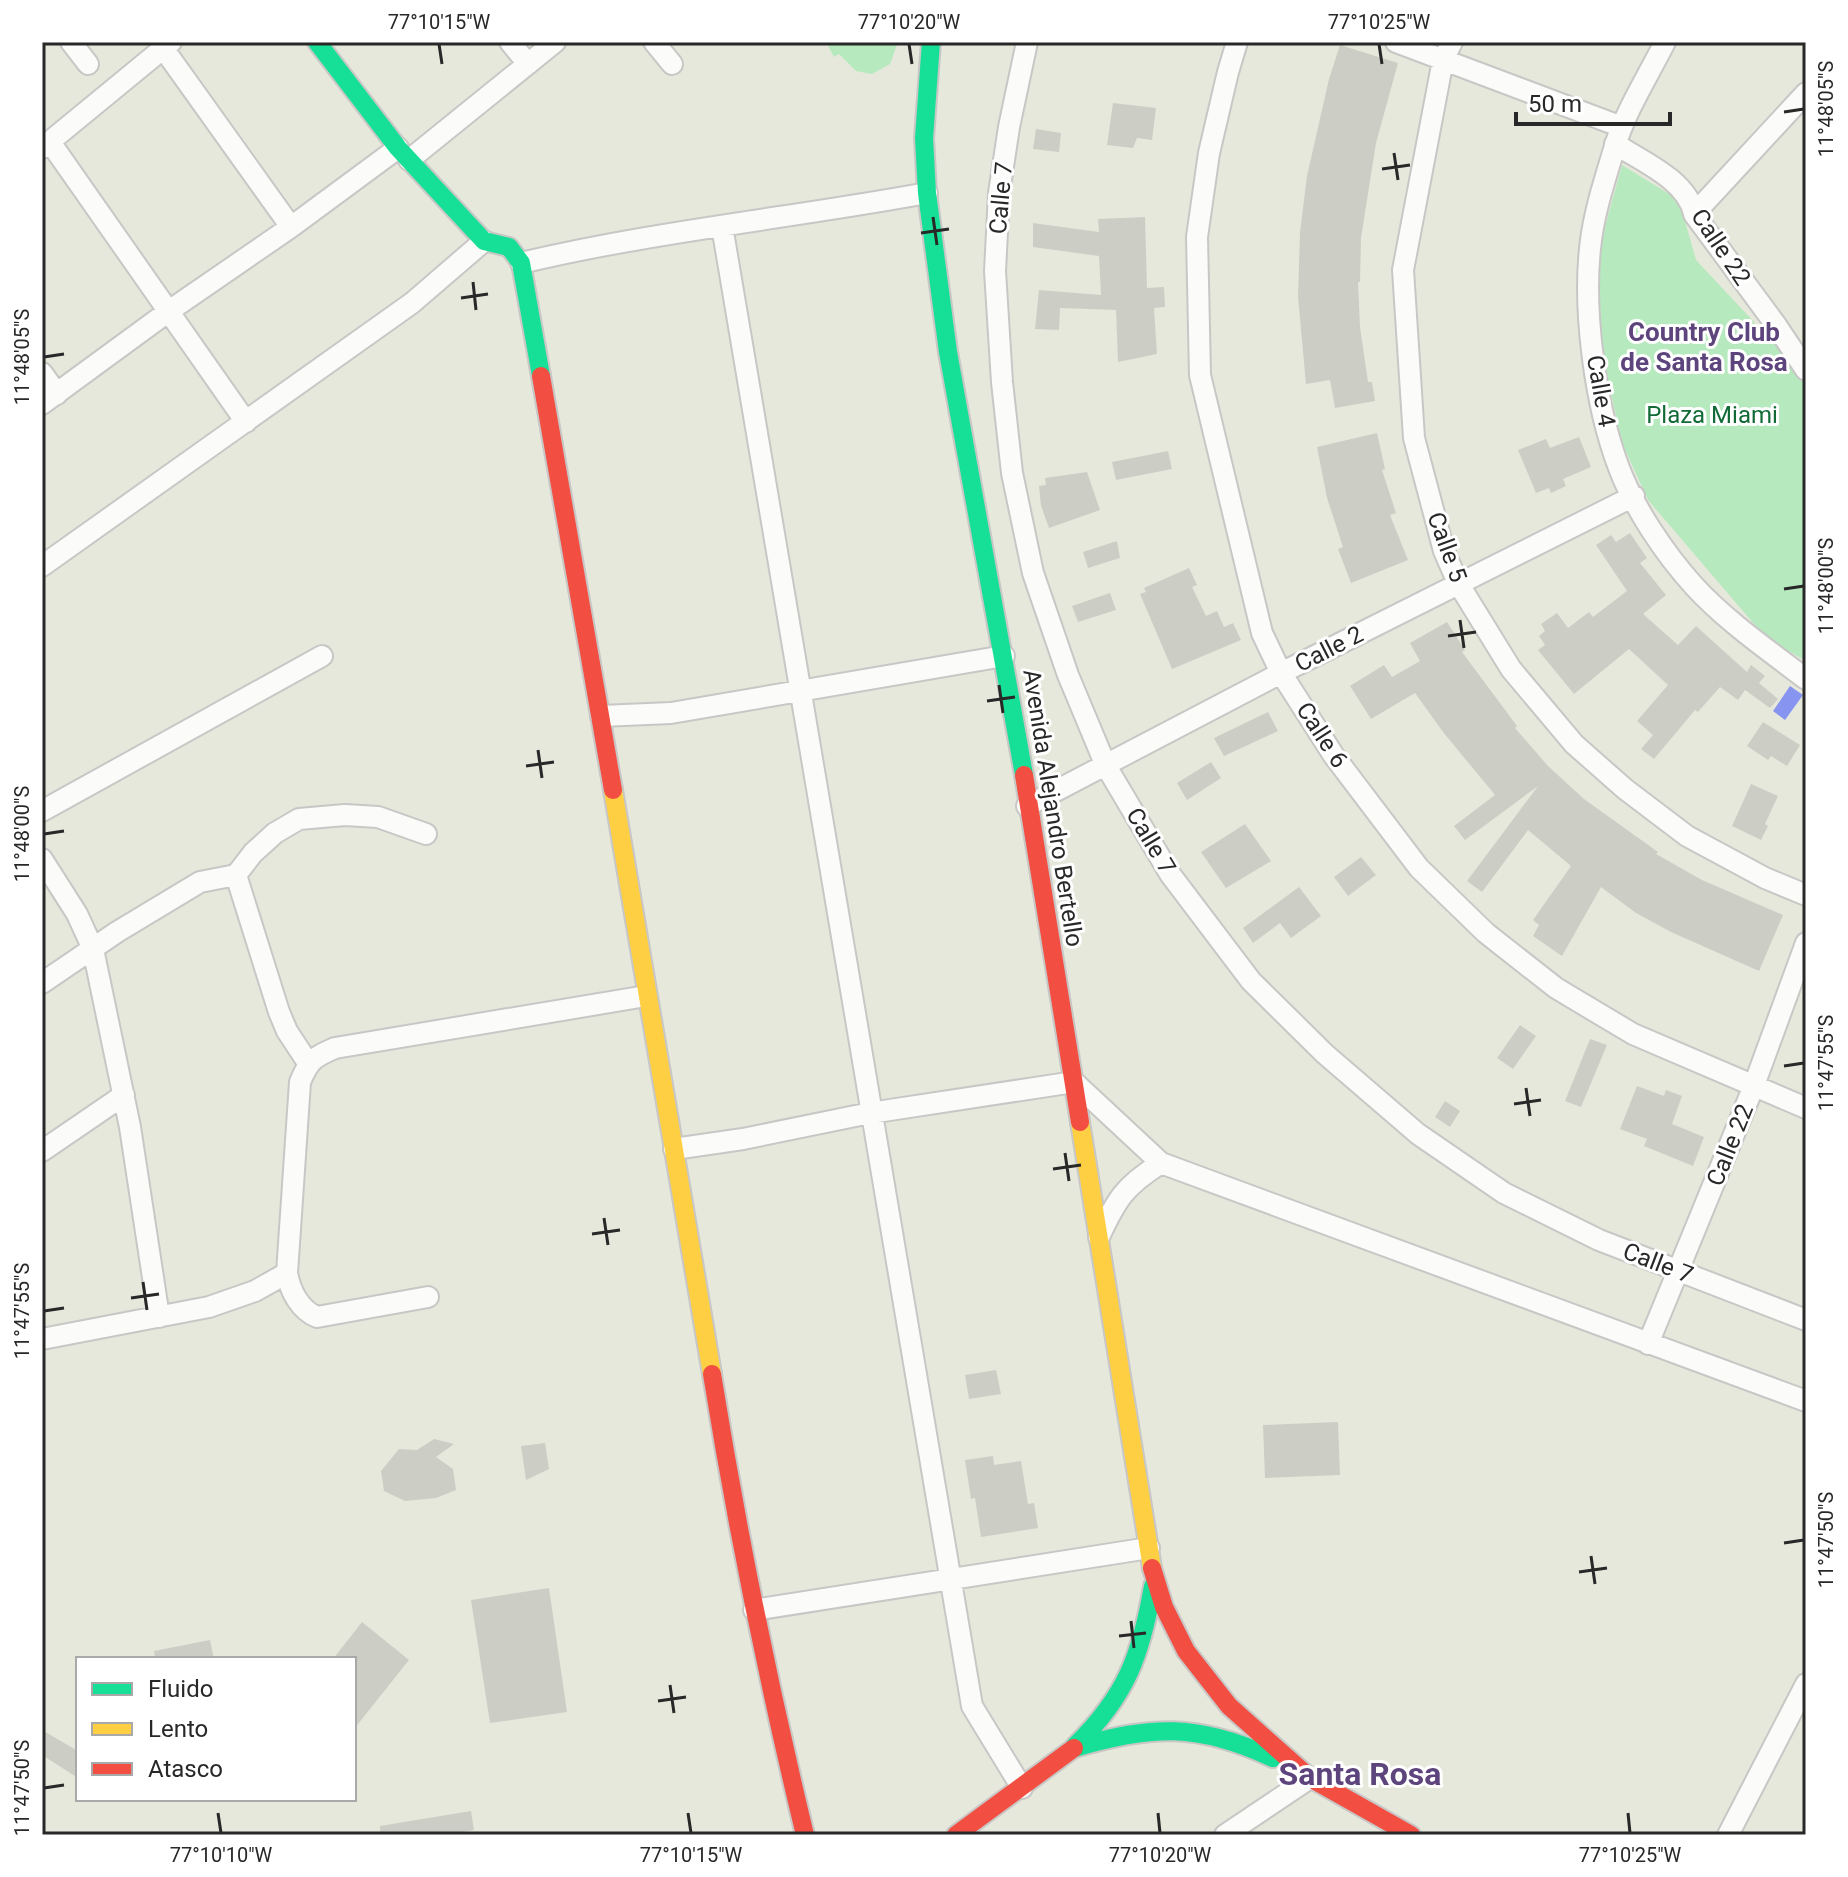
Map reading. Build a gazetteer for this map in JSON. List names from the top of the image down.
{
  "streets": {
    "main road": ["Avenida Alejandro Bertello"],
    "street": [
      "Calle 7",
      "Calle 22",
      "Calle 4",
      "Calle 5",
      "Calle 2",
      "Calle 6"
    ]
  },
  "crossings": [
    ["Calle 7", "Calle 22"],
    ["Calle 7", "Calle 2"],
    ["Calle 22", "Calle 4"],
    ["Calle 22", "Calle 5"],
    ["Calle 22", "Calle 6"],
    ["Calle 4", "Calle 2"],
    ["Calle 5", "Calle 2"],
    ["Calle 2", "Calle 6"],
    ["Calle 2", "Avenida Alejandro Bertello"]
  ],
  "districts": ["Country Club de Santa Rosa", "Santa Rosa"],
  "parks": ["Plaza Miami"],
  "legend": ["Fluido", "Lento", "Atasco"],
  "scale_bar": "50 m",
  "coordinates": [
    "77°10'15\"W",
    "77°10'20\"W",
    "77°10'25\"W",
    "11°48'05\"S",
    "11°48'00\"S",
    "11°47'55\"S",
    "11°47'50\"S",
    "77°10'10\"W"
  ]
}
